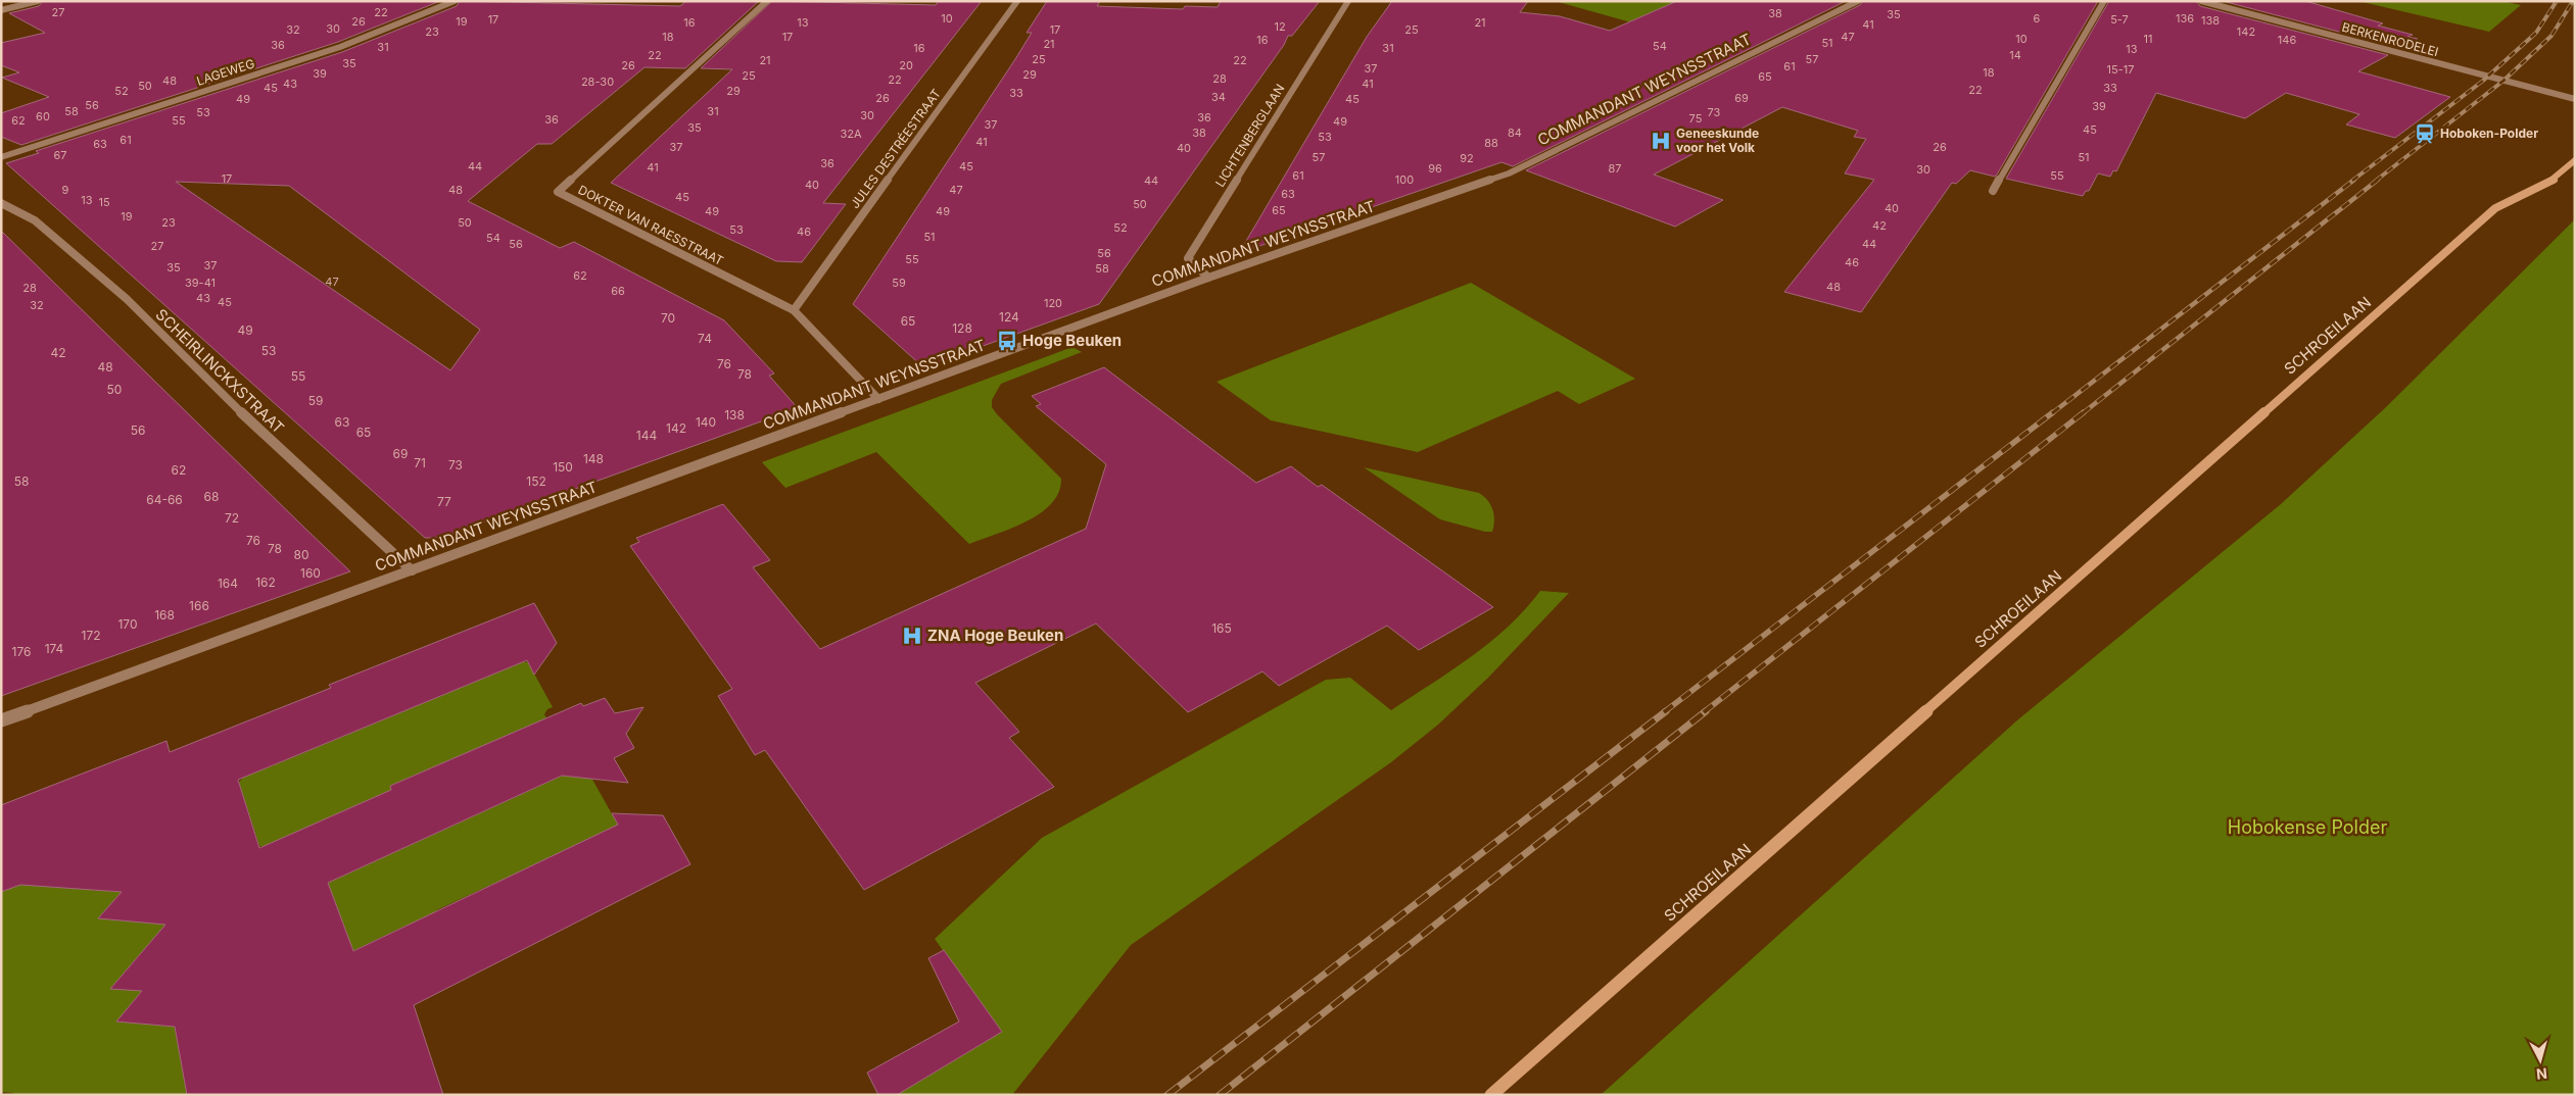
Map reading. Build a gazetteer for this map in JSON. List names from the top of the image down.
{
  "streets": {
    "street": [
      "BERKENRODELEI",
      "LAGEWEG",
      "COMMANDANT WEYNSSTRAAT",
      "LICHTENBERGLAAN",
      "JULES DESTRÉESTRAAT",
      "DOKTER VAN RAESSTRAAT",
      "SCHROEILAAN",
      "SCHEIRLINCKXSTRAAT"
    ]
  },
  "crossings": [
    ["COMMANDANT WEYNSSTRAAT", "LICHTENBERGLAAN"],
    ["COMMANDANT WEYNSSTRAAT", "DOKTER VAN RAESSTRAAT"],
    ["COMMANDANT WEYNSSTRAAT", "SCHEIRLINCKXSTRAAT"],
    ["JULES DESTRÉESTRAAT", "DOKTER VAN RAESSTRAAT"]
  ],
  "parks": ["Hobokense Polder"],
  "places": {
    "station": ["Hoboken-Polder"],
    "hospital": ["Geneeskunde voor het Volk", "ZNA Hoge Beuken"],
    "bus stop": ["Hoge Beuken"]
  },
  "house_numbers": [
    "27",
    "22",
    "38",
    "35",
    "10",
    "6",
    "136",
    "17",
    "5-7",
    "138",
    "26",
    "19",
    "16",
    "13",
    "21",
    "41",
    "12",
    "30",
    "32",
    "17",
    "25",
    "23",
    "142",
    "18",
    "17",
    "47",
    "10",
    "11",
    "16",
    "146",
    "51",
    "21",
    "36",
    "54",
    "31",
    "16",
    "31",
    "13",
    "22",
    "14",
    "25",
    "57",
    "21",
    "22",
    "35",
    "26",
    "20",
    "61",
    "37",
    "15-17",
    "18",
    "39",
    "29",
    "25",
    "65",
    "28",
    "22",
    "48",
    "28-30",
    "43",
    "41",
    "50",
    "45",
    "33",
    "22",
    "52",
    "29",
    "33",
    "34",
    "26",
    "69",
    "49",
    "45",
    "56",
    "39",
    "58",
    "31",
    "53",
    "73",
    "30",
    "60",
    "36",
    "75",
    "36",
    "62",
    "55",
    "49",
    "37",
    "35",
    "45",
    "38",
    "84",
    "32A",
    "53",
    "61",
    "41",
    "88",
    "63",
    "37",
    "26",
    "40",
    "67",
    "57",
    "51",
    "92",
    "36",
    "44",
    "45",
    "41",
    "96",
    "87",
    "30",
    "61",
    "55",
    "17",
    "100",
    "44",
    "40",
    "9",
    "48",
    "47",
    "63",
    "45",
    "13",
    "15",
    "50",
    "40",
    "65",
    "49",
    "49",
    "19",
    "23",
    "50",
    "42",
    "52",
    "53",
    "46",
    "51",
    "54",
    "56",
    "44",
    "27",
    "56",
    "55",
    "46",
    "37",
    "35",
    "58",
    "62",
    "47",
    "39-41",
    "59",
    "48",
    "28",
    "66",
    "43",
    "45",
    "120",
    "32",
    "124",
    "70",
    "65",
    "128",
    "49",
    "74",
    "53",
    "42",
    "76",
    "48",
    "78",
    "55",
    "50",
    "59",
    "138",
    "63",
    "140",
    "142",
    "56",
    "65",
    "144",
    "69",
    "148",
    "71",
    "73",
    "150",
    "62",
    "58",
    "152",
    "68",
    "64-66",
    "77",
    "72",
    "76",
    "78",
    "80",
    "160",
    "162",
    "164",
    "166",
    "168",
    "170",
    "165",
    "172",
    "174",
    "176"
  ],
  "north": "bottom"
}
